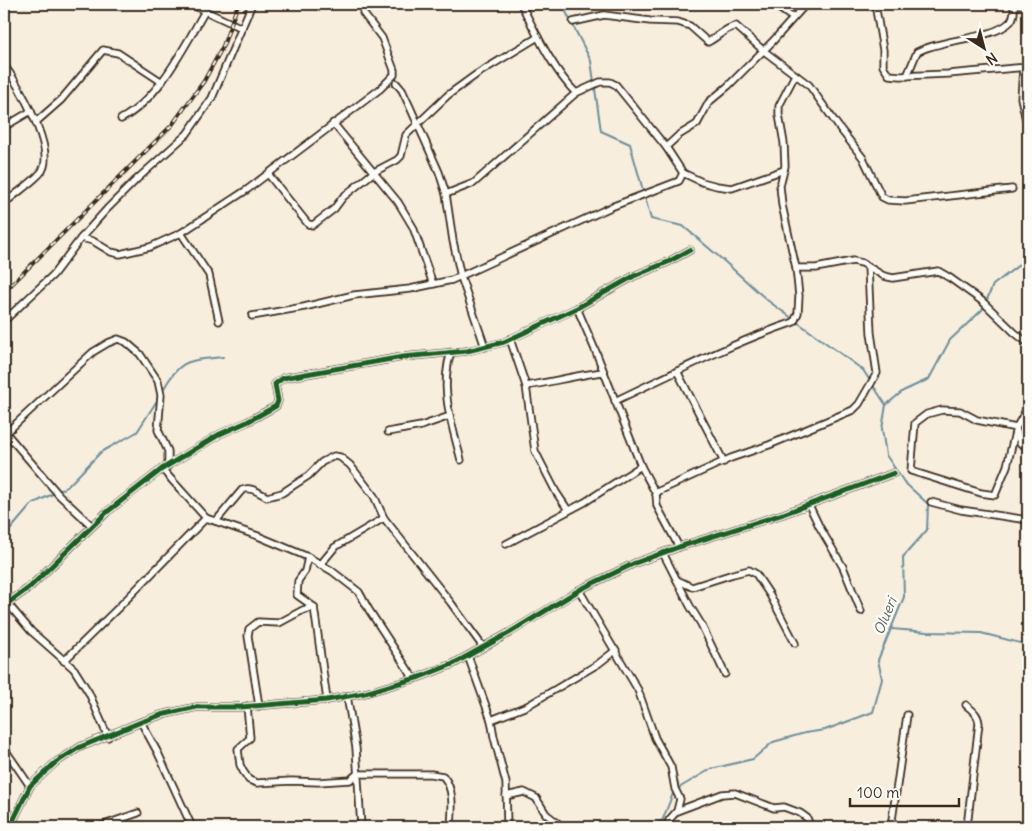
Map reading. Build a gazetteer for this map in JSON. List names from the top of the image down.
{
  "water": ["Olueri"],
  "scale_bar": "100 m",
  "north": "bottom right"
}
